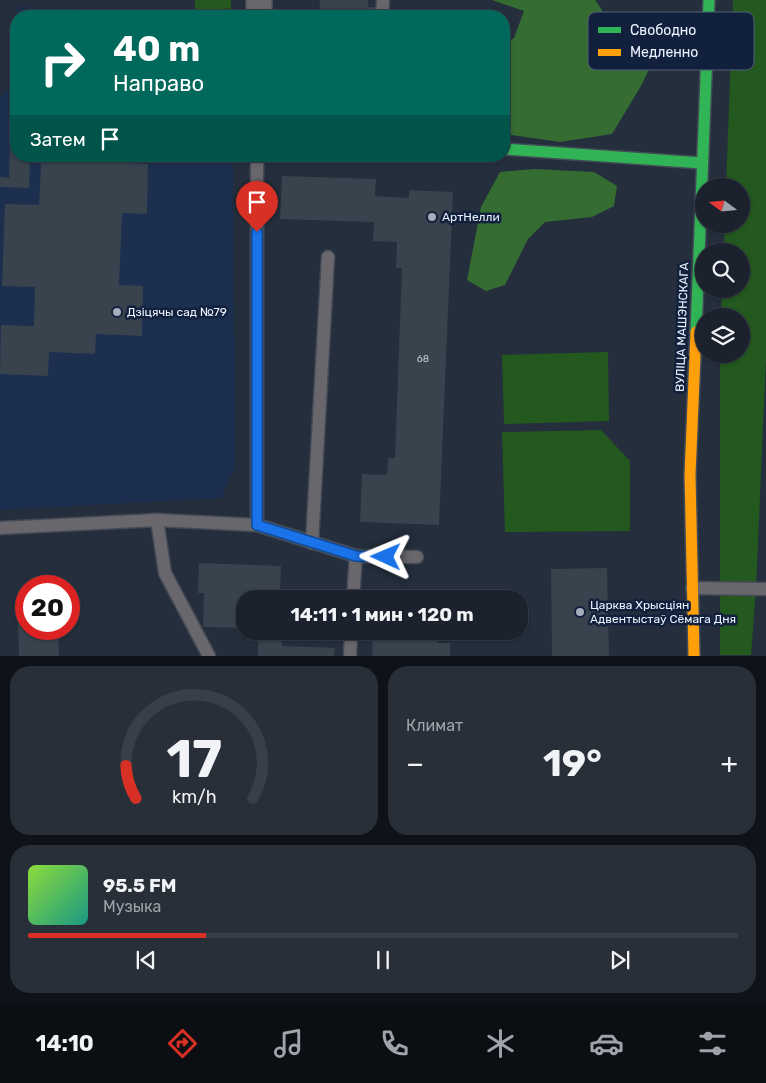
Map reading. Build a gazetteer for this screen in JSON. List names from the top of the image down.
{
  "streets": {
    "main road": ["ВУЛІЦА МАШЭНСКАГА"]
  },
  "places": ["АртНелли", "Дзіцячы сад №79", "Царква Хрысціян Адвентыстаў Сёмага Дня"],
  "house_numbers": ["68"],
  "legend": ["Свободно", "Медленно"],
  "north": "left",
  "page": {
    "turn": ["40 m", "Направо"],
    "then": "Затем",
    "limit": "20",
    "trip": "14:11 · 1 мин · 120 m",
    "tile": "Климат",
    "heat": ["−", "19°", "+"],
    "song": ["95.5 FM", "Музыка"],
    "tabs": "14:10",
    "gauge": ["17", "km/h"]
  }
}
